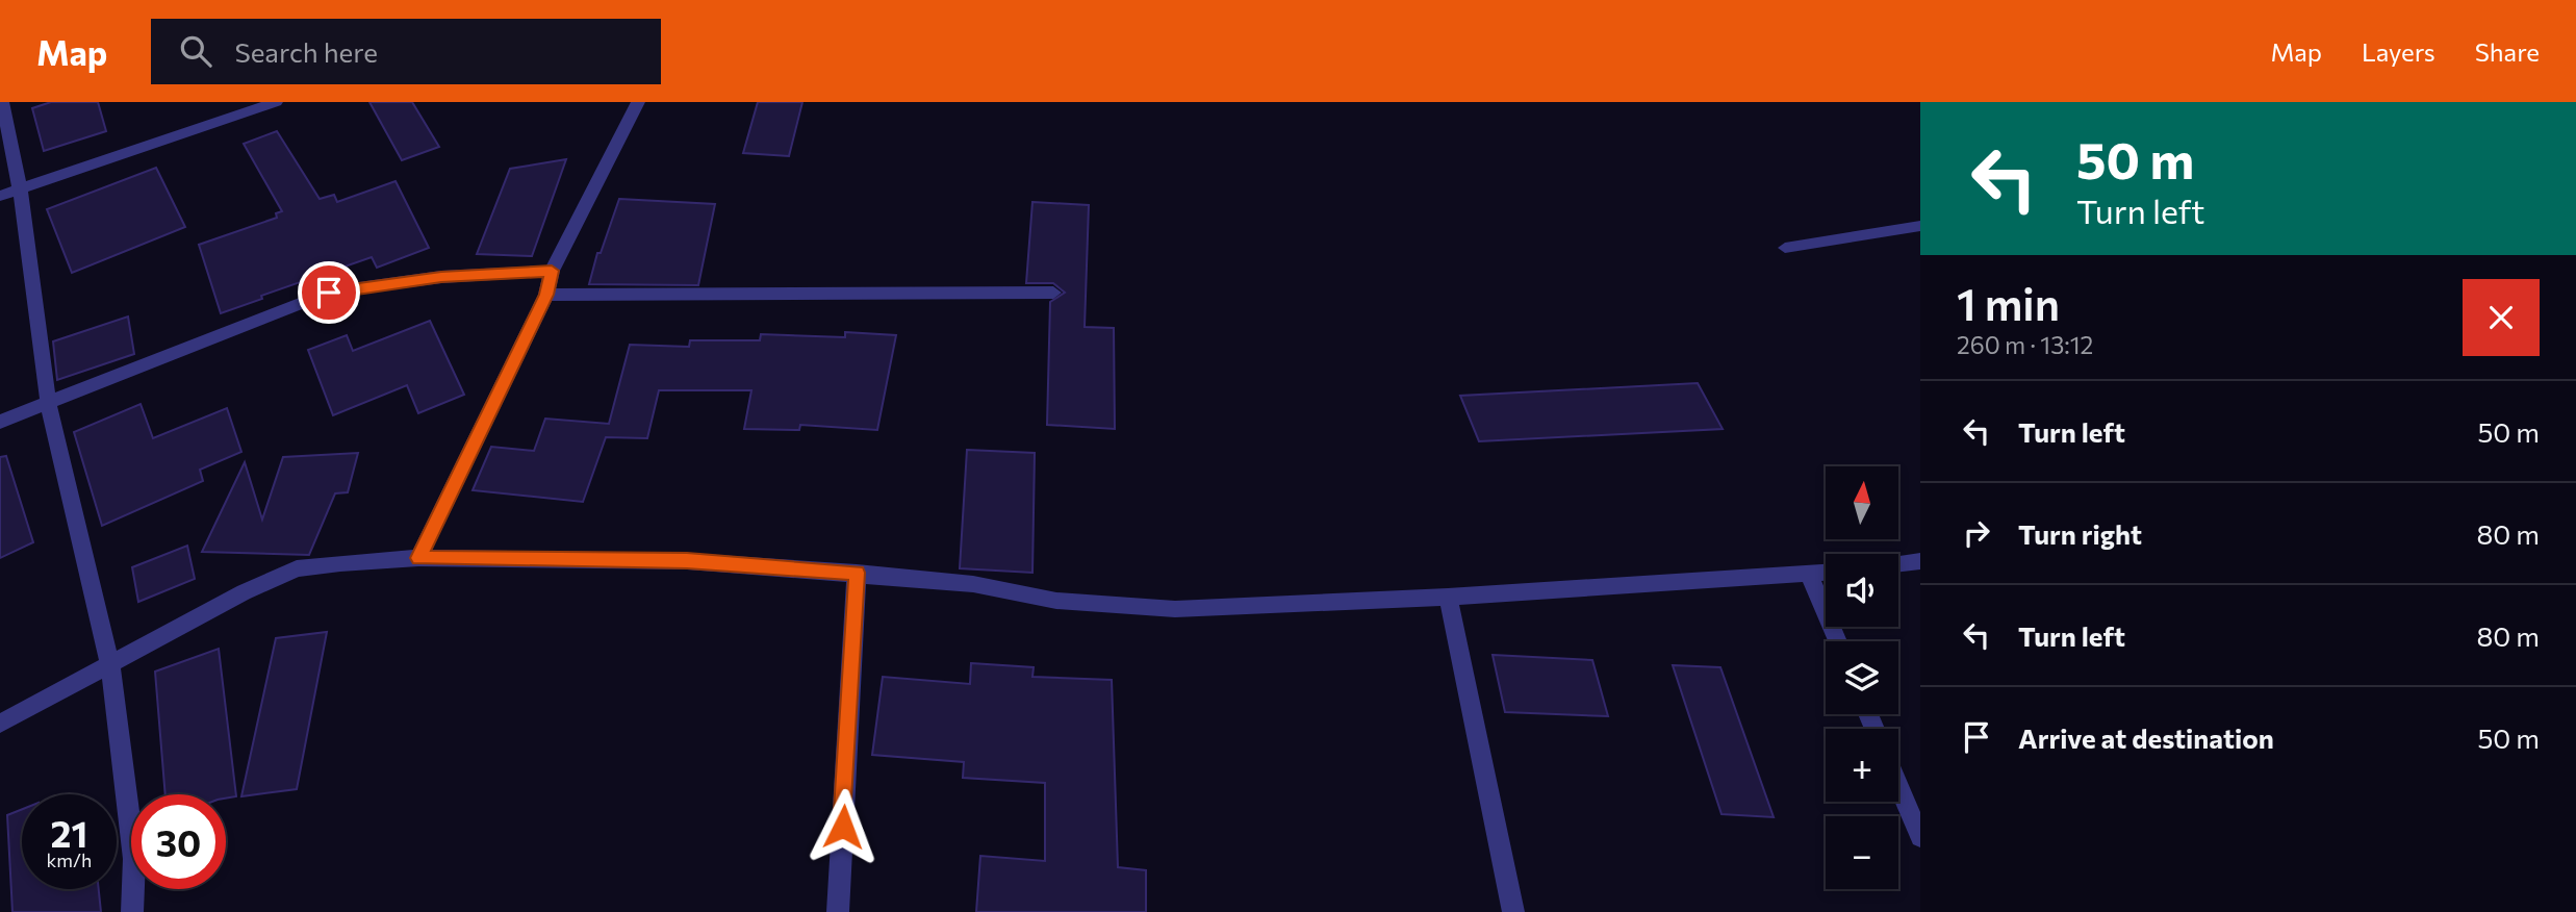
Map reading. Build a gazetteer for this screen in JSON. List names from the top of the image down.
{
  "north": "top",
  "page": {
    "header": "Map",
    "search": "Search here",
    "nav": ["Map", "Layers", "Share"],
    "turn": ["50 m", "Turn left"],
    "heading": ["1 min", "260 m · 13:12"],
    "list": [
      {
        "name": "Turn left",
        "value": "50 m"
      },
      {
        "name": "Turn right",
        "value": "80 m"
      },
      {
        "name": "Turn left",
        "value": "80 m"
      },
      {
        "name": "Arrive at destination",
        "value": "50 m"
      }
    ],
    "map_buttons": ["+", "−"],
    "speed": "21 km/h",
    "limit": "30"
  }
}
